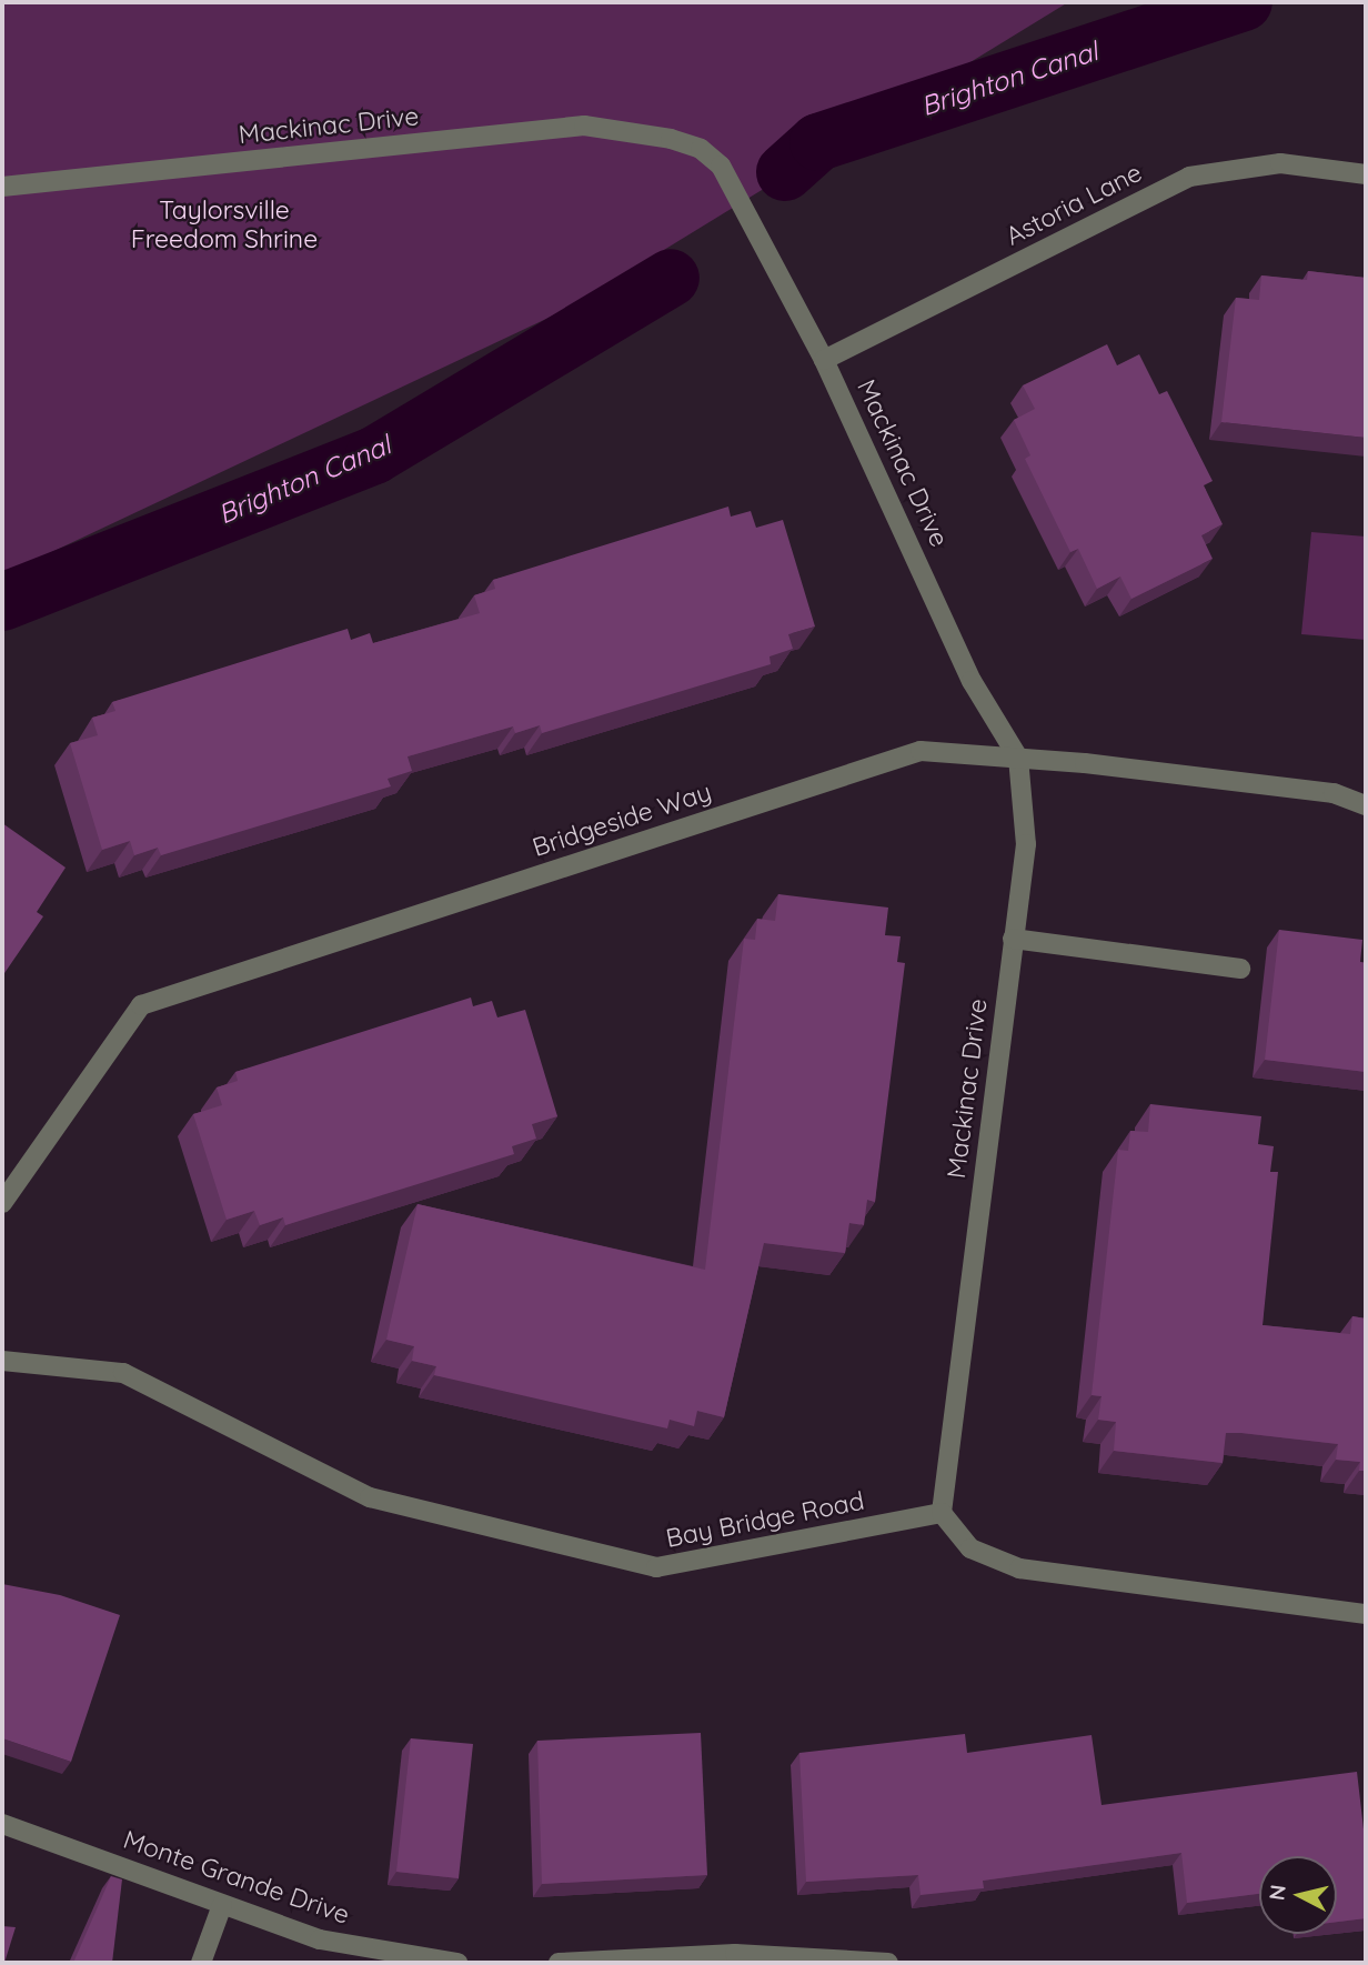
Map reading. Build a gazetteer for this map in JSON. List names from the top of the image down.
{
  "streets": {
    "street": [
      "Mackinac Drive",
      "Astoria Lane",
      "Bridgeside Way",
      "Bay Bridge Road",
      "Monte Grande Drive"
    ]
  },
  "crossings": [
    ["Mackinac Drive", "Astoria Lane"],
    ["Mackinac Drive", "Bridgeside Way"],
    ["Mackinac Drive", "Bay Bridge Road"]
  ],
  "water": ["Brighton Canal"],
  "parks": ["Taylorsville Freedom Shrine"],
  "north": "left"
}
